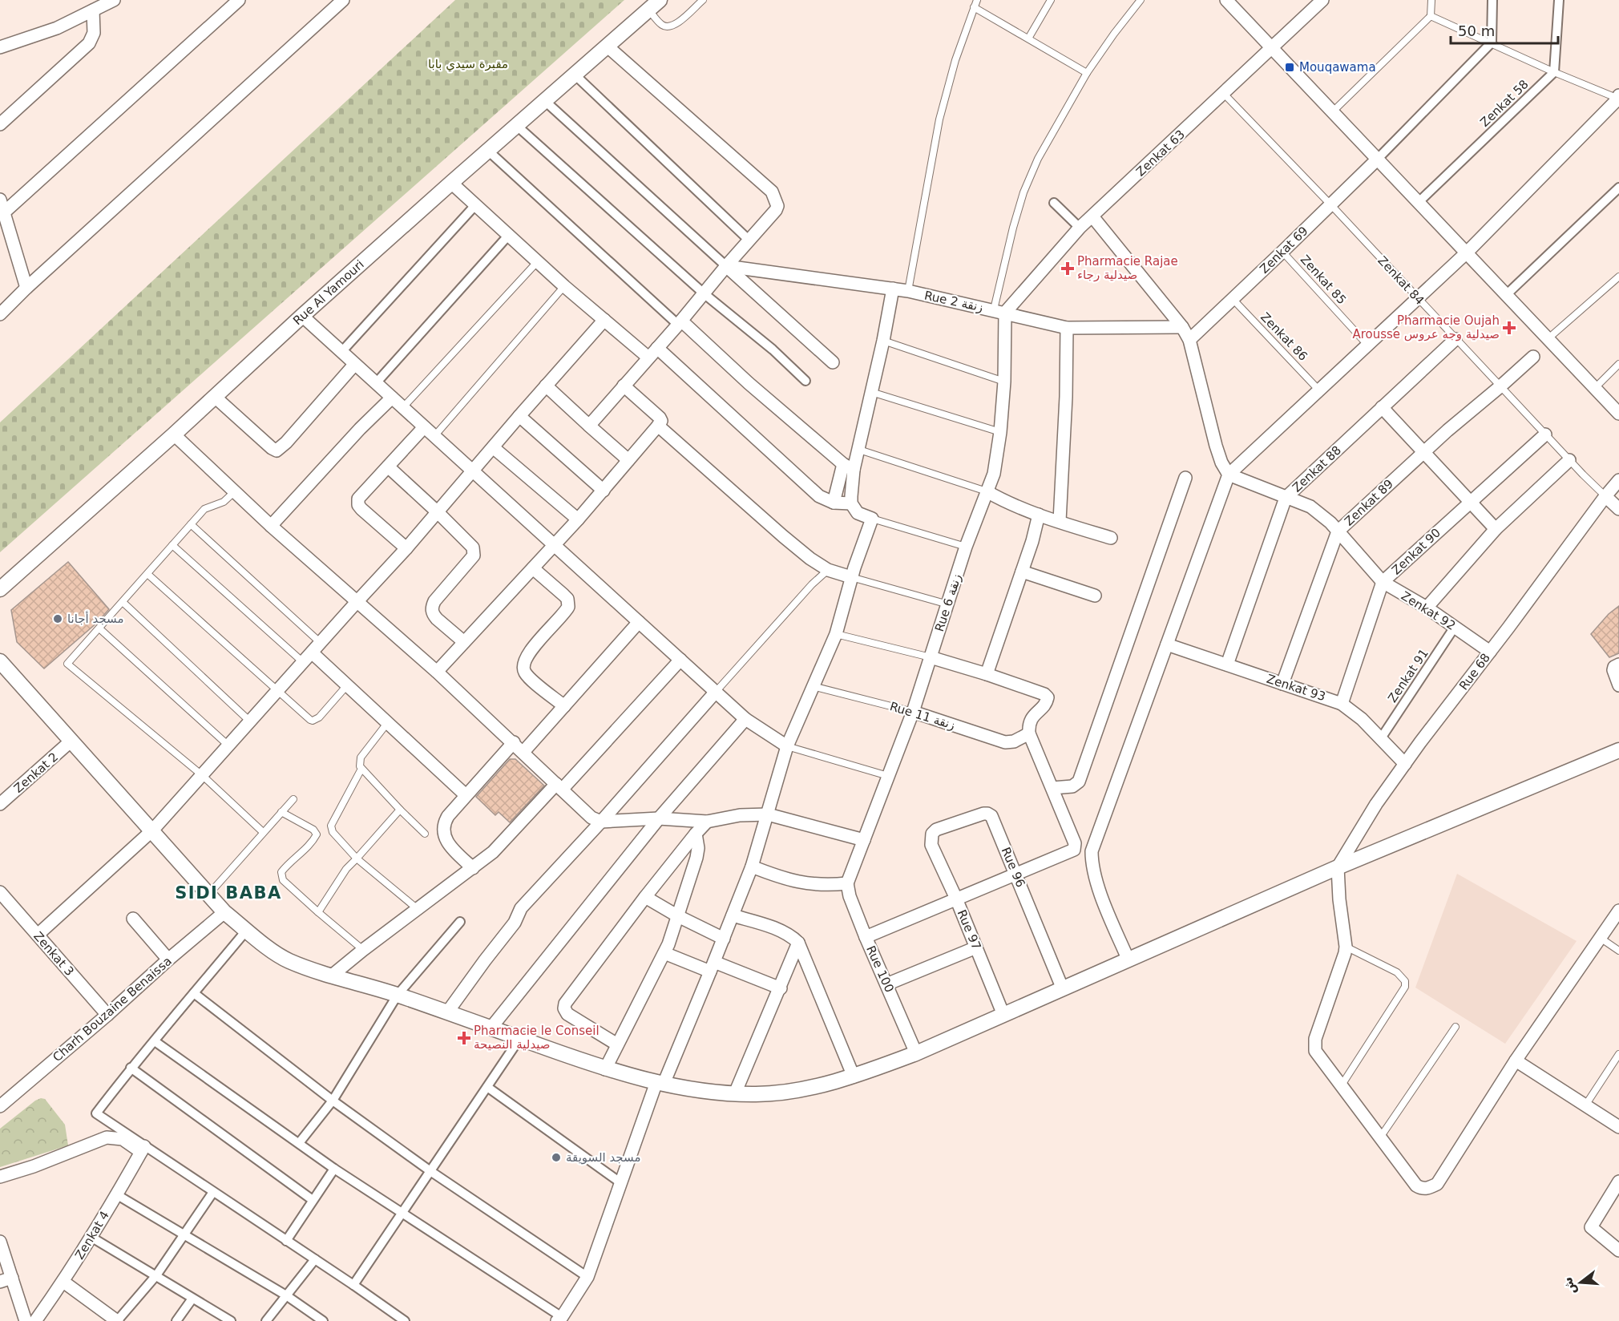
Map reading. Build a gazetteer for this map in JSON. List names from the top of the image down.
{
  "streets": {
    "street": [
      "Zenkat 58",
      "Zenkat 63",
      "Zenkat 69",
      "Zenkat 84",
      "Rue Al Yamouri",
      "Rue 2 زنقة",
      "Zenkat 88",
      "Zenkat 89",
      "Zenkat 90",
      "Rue 6 زنقة",
      "Zenkat 92",
      "Rue 68",
      "Zenkat 91",
      "Zenkat 93",
      "Rue 11 زنقة",
      "Zenkat 2",
      "Rue 96",
      "Rue 97",
      "Zenkat 3",
      "Rue 100",
      "Charh Bouzaine Benaissa",
      "Zenkat 4"
    ],
    "lane": ["Zenkat 85", "Zenkat 86"]
  },
  "crossings": [
    ["Zenkat 63", "Zenkat 84"],
    ["Zenkat 63", "Rue 2 زنقة"],
    ["Zenkat 63", "Rue 6 زنقة"],
    ["Zenkat 69", "Zenkat 85"],
    ["Zenkat 69", "Zenkat 84"],
    ["Zenkat 69", "Zenkat 86"],
    ["Zenkat 84", "Zenkat 88"],
    ["Zenkat 84", "Zenkat 89"],
    ["Zenkat 84", "Zenkat 90"],
    ["Zenkat 84", "Rue 68"],
    ["Rue 2 زنقة", "Rue 6 زنقة"],
    ["Zenkat 88", "Zenkat 92"],
    ["Zenkat 88", "Zenkat 93"],
    ["Zenkat 89", "Zenkat 92"],
    ["Zenkat 89", "Zenkat 93"],
    ["Zenkat 90", "Zenkat 92"],
    ["Zenkat 90", "Zenkat 93"],
    ["Rue 6 زنقة", "Rue 11 زنقة"],
    ["Rue 6 زنقة", "Rue 100"],
    ["Zenkat 92", "Rue 68"],
    ["Zenkat 92", "Zenkat 91"],
    ["Rue 68", "Zenkat 93"],
    ["Zenkat 91", "Zenkat 93"],
    ["Rue 96", "Rue 97"],
    ["Zenkat 3", "Charh Bouzaine Benaissa"]
  ],
  "districts": ["SIDI BABA"],
  "parks": ["مقبرة سيدي بابا"],
  "places": {
    "transit": ["Mouqawama"],
    "health": ["Pharmacie Rajae صيدلية رجاء", "Pharmacie Oujah Arousse صيدلية وجه عروس", "Pharmacie le Conseil صيدلية النصيحة"],
    "other": ["مسجد أجانا", "مسجد السويقة"]
  },
  "scale_bar": "50 m",
  "north": "left"
}
